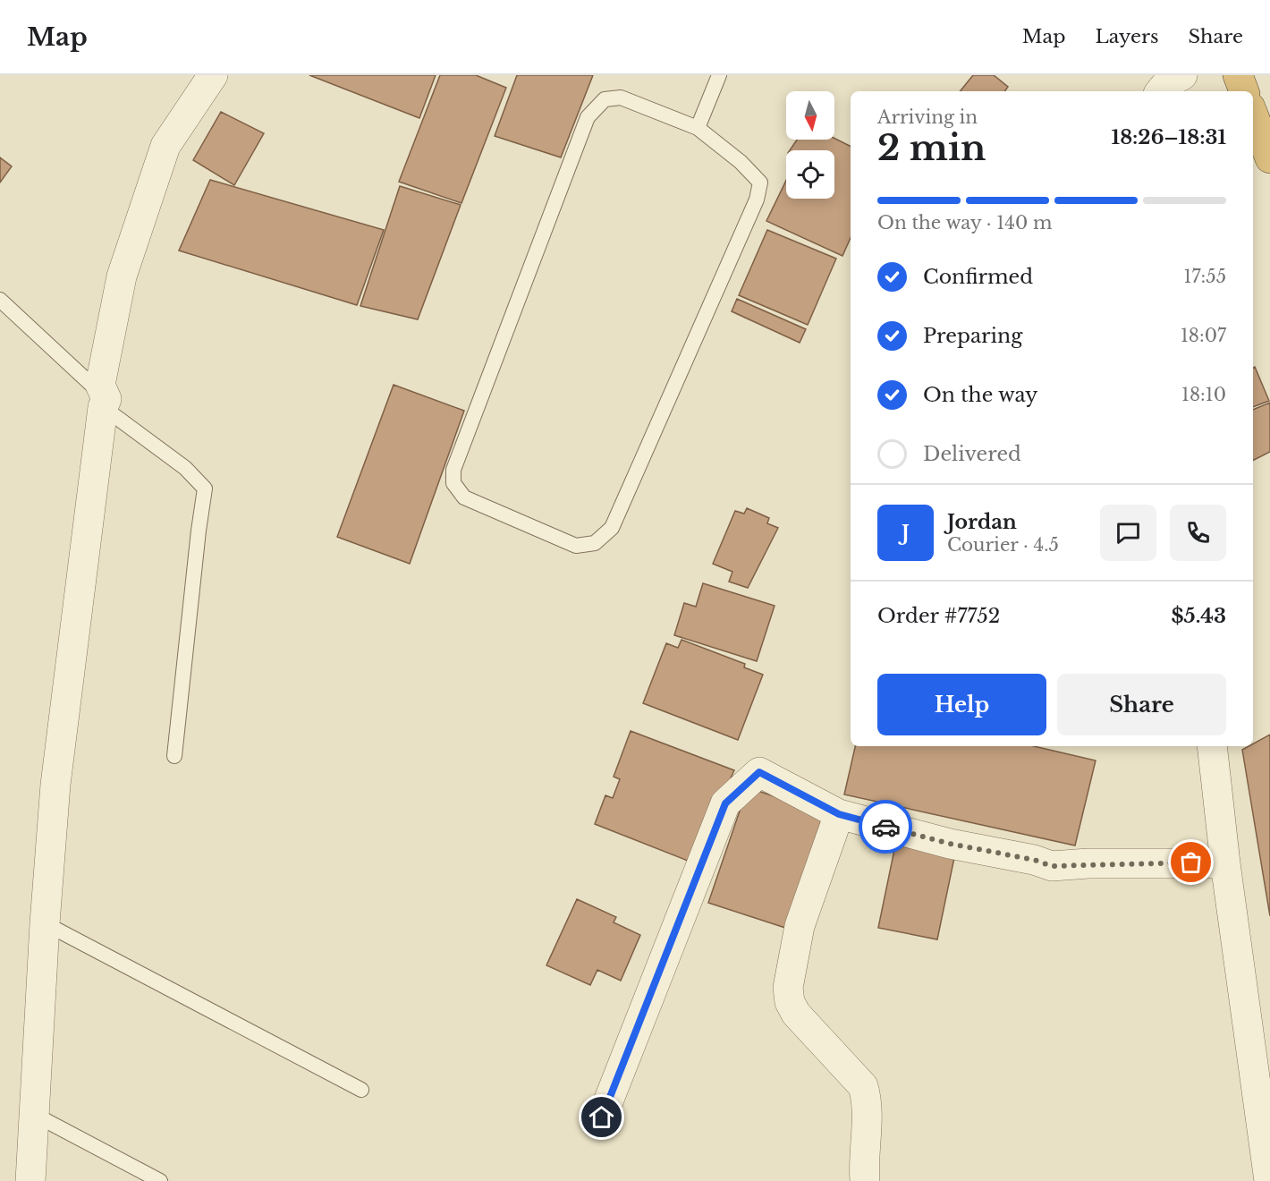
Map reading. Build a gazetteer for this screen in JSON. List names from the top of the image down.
{
  "north": "bottom",
  "page": {
    "header": "Map",
    "nav": ["Map", "Layers", "Share"],
    "heading": ["2 min", "Arriving in", "18:26–18:31"],
    "panel": [
      "Jordan",
      "Courier · 4.5",
      "Order #7752",
      "$5.43"
    ],
    "bar": "On the way · 140 m",
    "list": [
      ["Confirmed", "17:55"],
      ["Preparing", "18:07"],
      ["On the way", "18:10"],
      "Delivered"
    ],
    "round": "J",
    "buttons": ["Help", "Share"]
  }
}
